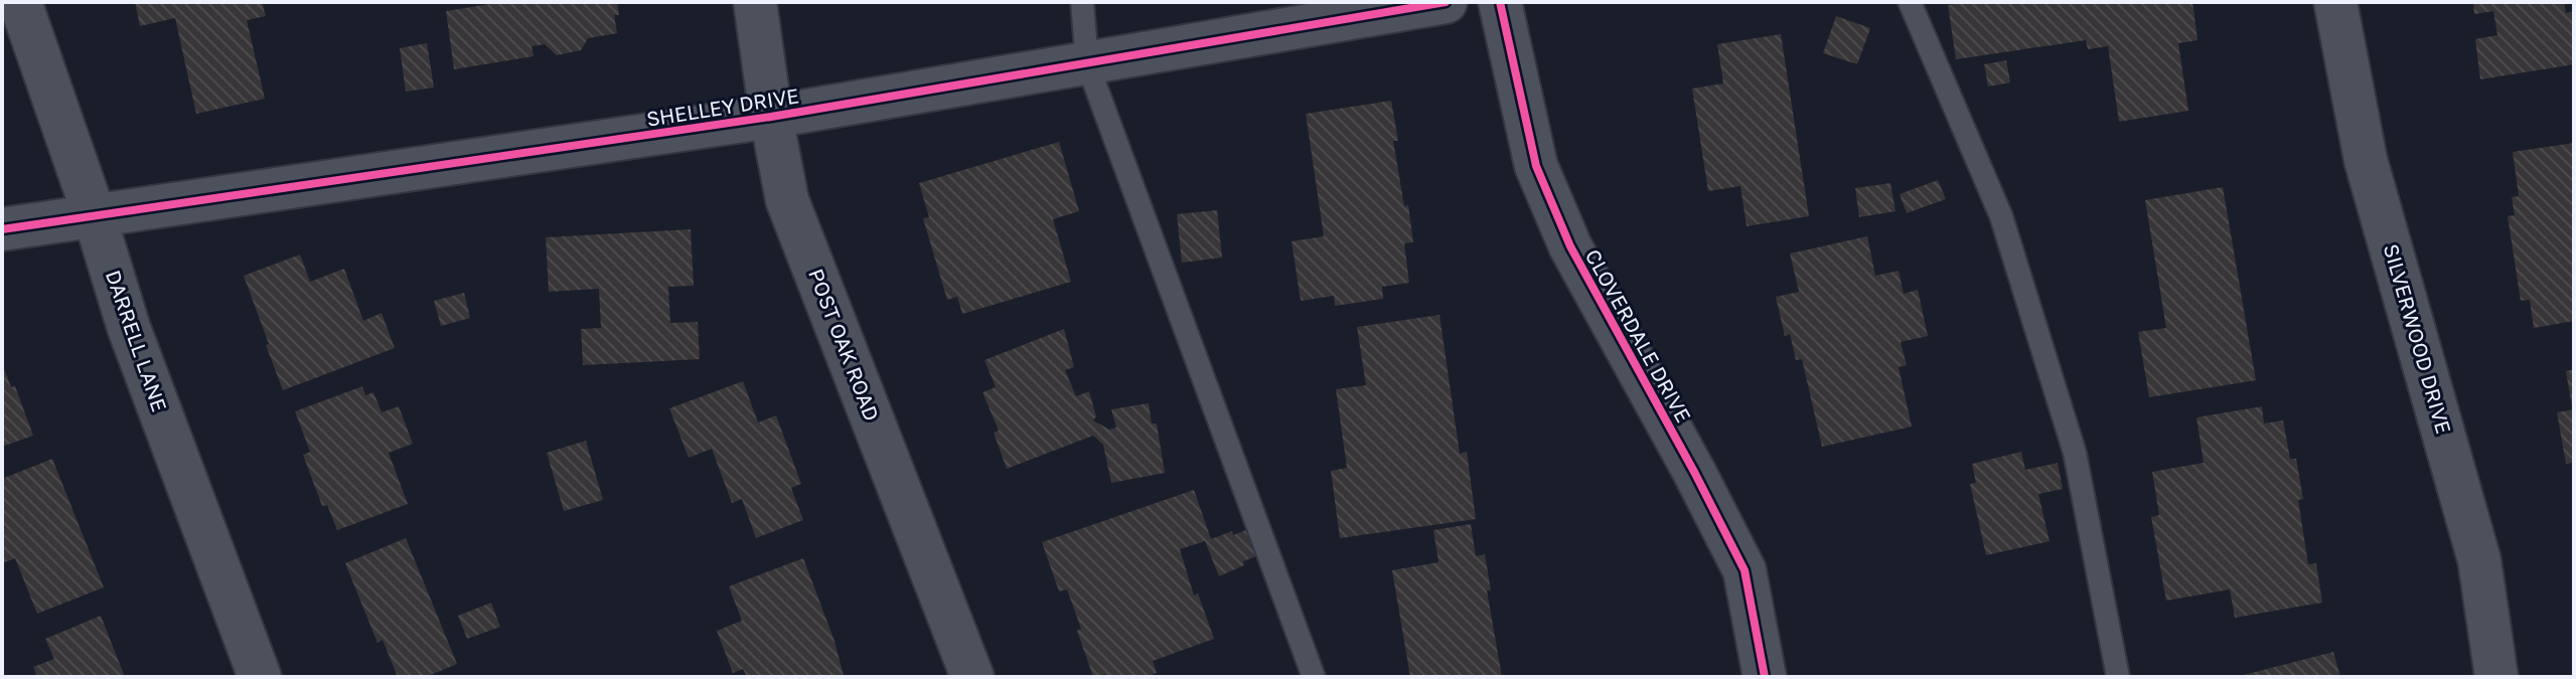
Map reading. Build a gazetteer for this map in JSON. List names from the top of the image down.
{
  "streets": {
    "street": [
      "SHELLEY DRIVE",
      "CLOVERDALE DRIVE",
      "SILVERWOOD DRIVE",
      "DARRELL LANE",
      "POST OAK ROAD"
    ]
  },
  "crossings": [
    ["SHELLEY DRIVE", "DARRELL LANE"],
    ["SHELLEY DRIVE", "POST OAK ROAD"]
  ]
}
